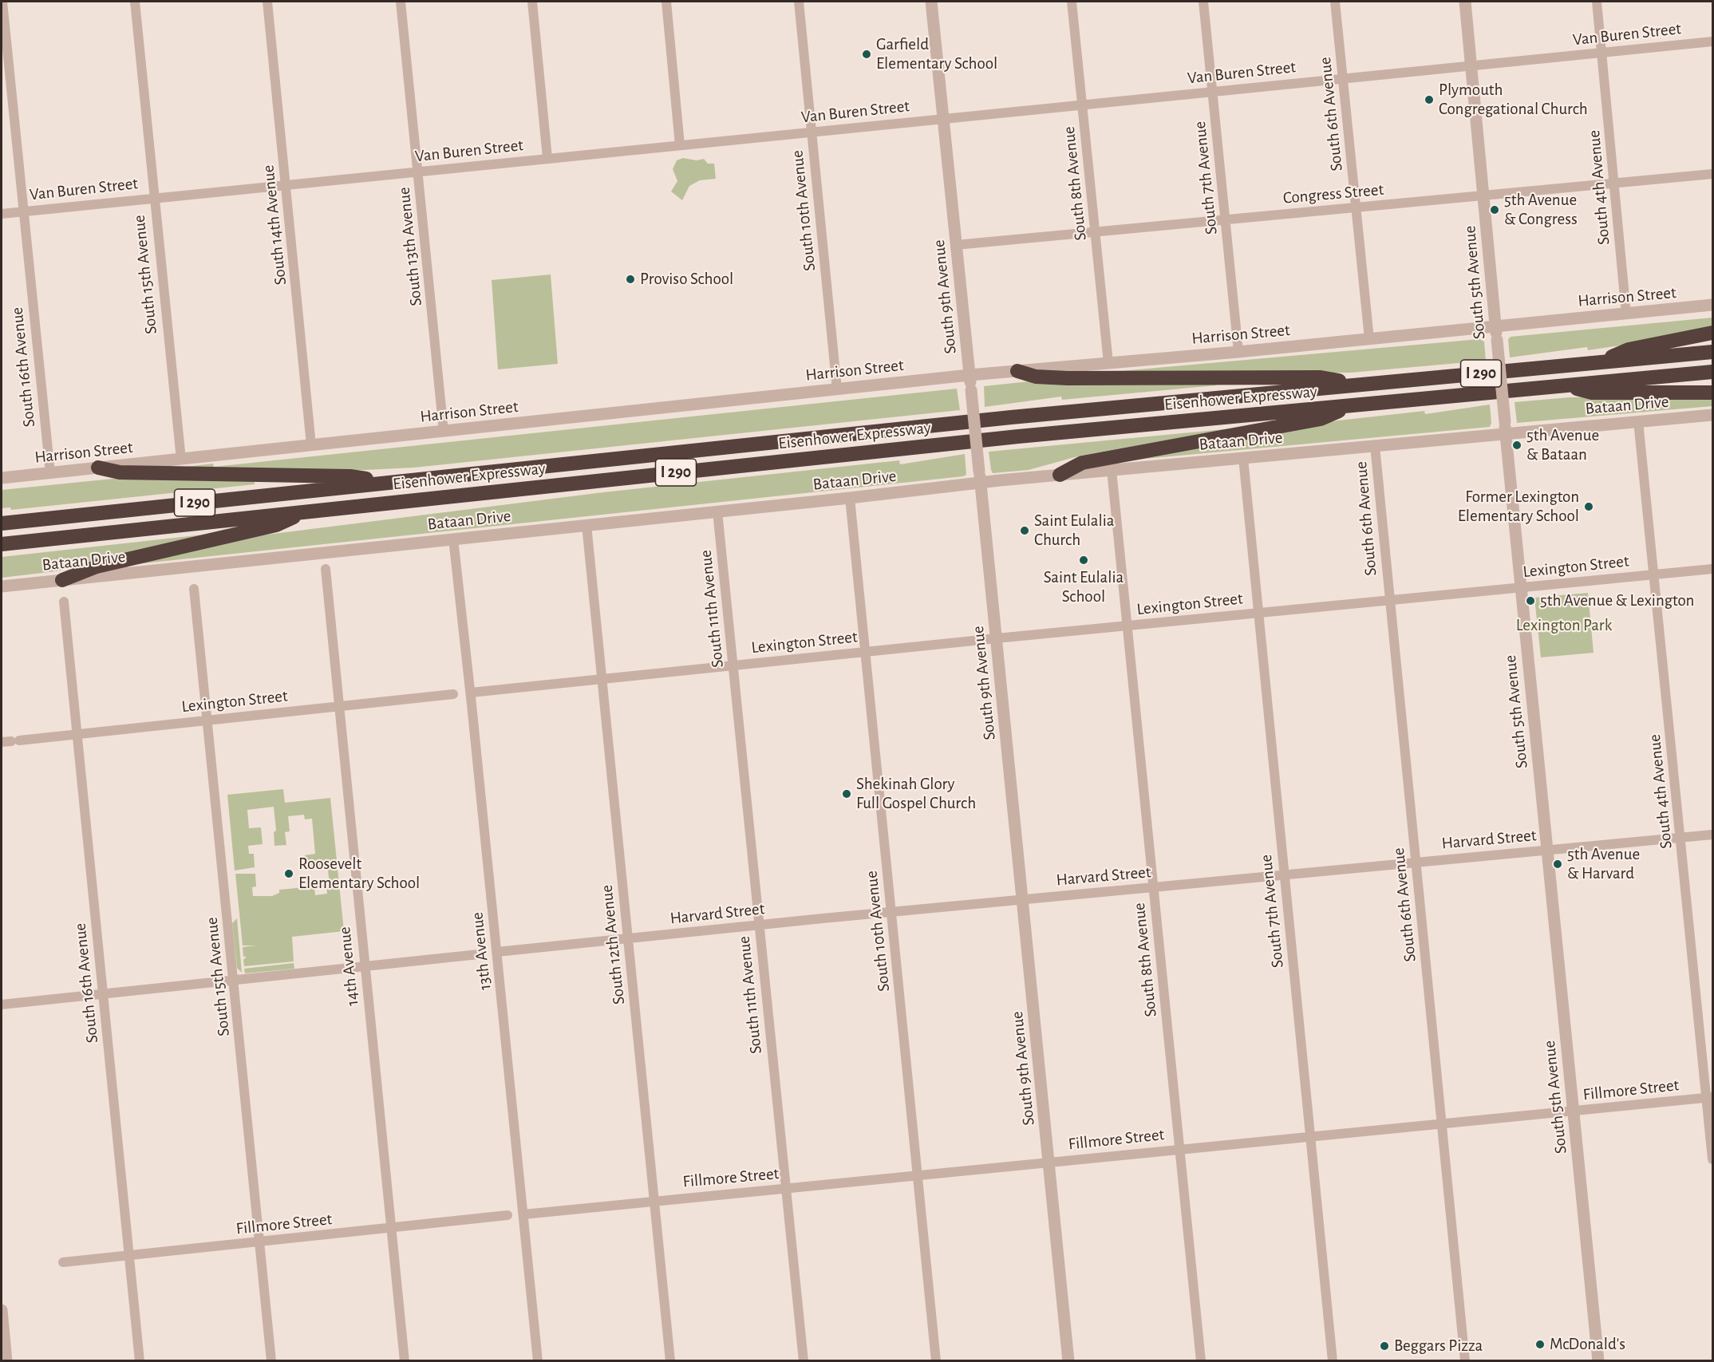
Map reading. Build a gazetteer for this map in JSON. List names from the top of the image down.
{
  "streets": {
    "highway": ["I 290", "Eisenhower Expressway"],
    "street": [
      "Van Buren Street",
      "South 6th Avenue",
      "South 7th Avenue",
      "South 8th Avenue",
      "South 4th Avenue",
      "Congress Street",
      "South 10th Avenue",
      "South 14th Avenue",
      "South 13th Avenue",
      "South 15th Avenue",
      "South 5th Avenue",
      "South 9th Avenue",
      "Harrison Street",
      "South 16th Avenue",
      "Bataan Drive",
      "Lexington Street",
      "South 11th Avenue",
      "Harvard Street",
      "South 12th Avenue",
      "13th Avenue",
      "14th Avenue",
      "Fillmore Street"
    ]
  },
  "crossings": [
    ["Van Buren Street", "South 6th Avenue"],
    ["Van Buren Street", "South 7th Avenue"],
    ["Van Buren Street", "South 8th Avenue"],
    ["Van Buren Street", "South 4th Avenue"],
    ["Van Buren Street", "South 10th Avenue"],
    ["Van Buren Street", "South 14th Avenue"],
    ["Van Buren Street", "South 13th Avenue"],
    ["Van Buren Street", "South 15th Avenue"],
    ["Van Buren Street", "South 5th Avenue"],
    ["Van Buren Street", "South 9th Avenue"],
    ["Van Buren Street", "South 16th Avenue"],
    ["South 6th Avenue", "Congress Street"],
    ["South 6th Avenue", "Harrison Street"],
    ["South 6th Avenue", "Bataan Drive"],
    ["South 6th Avenue", "Lexington Street"],
    ["South 6th Avenue", "Harvard Street"],
    ["South 6th Avenue", "Fillmore Street"],
    ["South 7th Avenue", "Congress Street"],
    ["South 7th Avenue", "Harrison Street"],
    ["South 7th Avenue", "Bataan Drive"],
    ["South 7th Avenue", "Lexington Street"],
    ["South 7th Avenue", "Harvard Street"],
    ["South 7th Avenue", "Fillmore Street"],
    ["South 8th Avenue", "Congress Street"],
    ["South 8th Avenue", "Harrison Street"],
    ["South 8th Avenue", "Bataan Drive"],
    ["South 8th Avenue", "Lexington Street"],
    ["South 8th Avenue", "Harvard Street"],
    ["South 8th Avenue", "Fillmore Street"],
    ["South 4th Avenue", "Congress Street"],
    ["South 4th Avenue", "Harrison Street"],
    ["South 4th Avenue", "Bataan Drive"],
    ["South 4th Avenue", "Lexington Street"],
    ["South 4th Avenue", "Harvard Street"],
    ["South 4th Avenue", "Fillmore Street"],
    ["Congress Street", "South 5th Avenue"],
    ["Congress Street", "South 9th Avenue"],
    ["South 10th Avenue", "Harrison Street"],
    ["South 10th Avenue", "Bataan Drive"],
    ["South 10th Avenue", "Lexington Street"],
    ["South 10th Avenue", "Harvard Street"],
    ["South 10th Avenue", "Fillmore Street"],
    ["South 14th Avenue", "Harrison Street"],
    ["South 13th Avenue", "Harrison Street"],
    ["South 15th Avenue", "Harrison Street"],
    ["South 15th Avenue", "Lexington Street"],
    ["South 15th Avenue", "Fillmore Street"],
    ["South 5th Avenue", "Harrison Street"],
    ["South 5th Avenue", "Bataan Drive"],
    ["South 5th Avenue", "Lexington Street"],
    ["South 5th Avenue", "Harvard Street"],
    ["South 5th Avenue", "Fillmore Street"],
    ["South 9th Avenue", "Harrison Street"],
    ["South 9th Avenue", "Bataan Drive"],
    ["South 9th Avenue", "Lexington Street"],
    ["South 9th Avenue", "Harvard Street"],
    ["South 9th Avenue", "Fillmore Street"],
    ["Harrison Street", "South 16th Avenue"],
    ["South 16th Avenue", "Lexington Street"],
    ["South 16th Avenue", "Fillmore Street"],
    ["Bataan Drive", "South 11th Avenue"],
    ["Bataan Drive", "South 12th Avenue"],
    ["Bataan Drive", "13th Avenue"],
    ["Lexington Street", "South 11th Avenue"],
    ["Lexington Street", "South 12th Avenue"],
    ["Lexington Street", "13th Avenue"],
    ["Lexington Street", "14th Avenue"],
    ["South 11th Avenue", "Harvard Street"],
    ["South 11th Avenue", "Fillmore Street"],
    ["Harvard Street", "South 12th Avenue"],
    ["Harvard Street", "13th Avenue"],
    ["South 12th Avenue", "Fillmore Street"],
    ["13th Avenue", "Fillmore Street"],
    ["14th Avenue", "Fillmore Street"]
  ],
  "parks": ["Lexington Park"],
  "places": [
    "Garfield Elementary School",
    "Plymouth Congregational Church",
    "5th Avenue & Congress",
    "Proviso School",
    "5th Avenue & Bataan",
    "Former Lexington Elementary School",
    "Saint Eulalia Church",
    "Saint Eulalia School",
    "5th Avenue & Lexington",
    "Shekinah Glory Full Gospel Church",
    "5th Avenue & Harvard",
    "Roosevelt Elementary School",
    "McDonald's",
    "Beggars Pizza"
  ]
}
